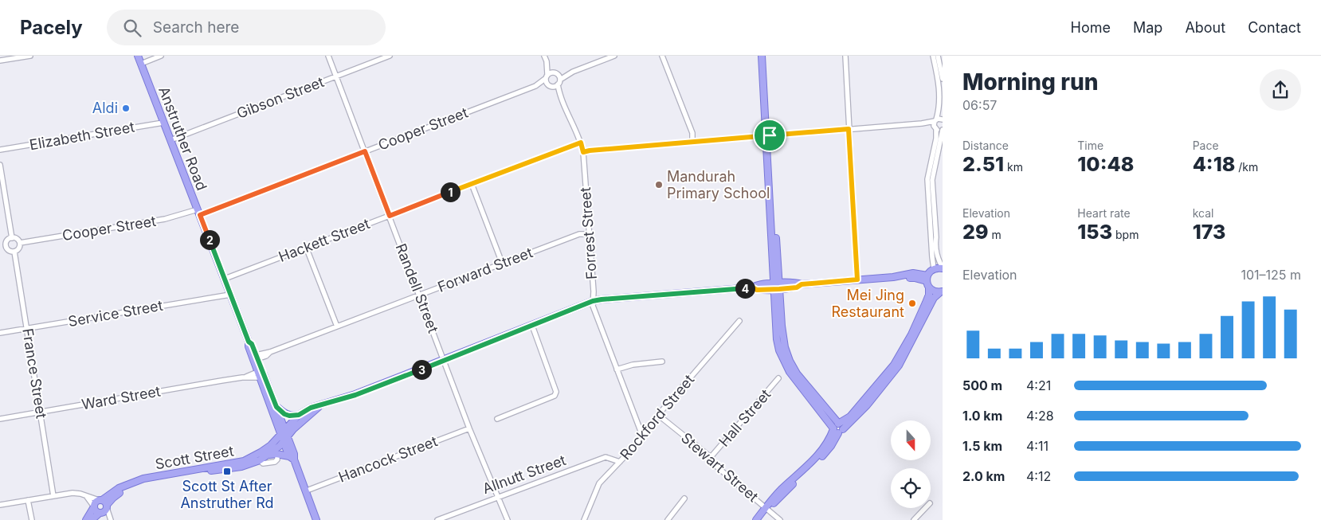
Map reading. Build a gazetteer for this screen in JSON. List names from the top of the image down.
{
  "streets": {
    "main road": ["Anstruther Road", "Scott Street"],
    "street": [
      "Gibson Street",
      "Cooper Street",
      "Elizabeth Street",
      "Forrest Street",
      "Hackett Street",
      "Forward Street",
      "Randell Street",
      "Service Street",
      "France Street",
      "Ward Street",
      "Rockford Street",
      "Hall Street",
      "Hancock Street",
      "Stewart Street",
      "Allnutt Street"
    ]
  },
  "crossings": [
    ["Gibson Street", "Anstruther Road"],
    ["Gibson Street", "Randell Street"],
    ["Cooper Street", "Anstruther Road"],
    ["Cooper Street", "Forrest Street"],
    ["Cooper Street", "Randell Street"],
    ["Cooper Street", "France Street"],
    ["Elizabeth Street", "Anstruther Road"],
    ["Anstruther Road", "Hackett Street"],
    ["Anstruther Road", "Forward Street"],
    ["Anstruther Road", "Service Street"],
    ["Anstruther Road", "Ward Street"],
    ["Anstruther Road", "Scott Street"],
    ["Anstruther Road", "Hancock Street"],
    ["Forrest Street", "Hackett Street"],
    ["Forrest Street", "Forward Street"],
    ["Forrest Street", "Rockford Street"],
    ["Hackett Street", "Randell Street"],
    ["Forward Street", "Randell Street"],
    ["Randell Street", "Hancock Street"],
    ["Randell Street", "Allnutt Street"],
    ["Service Street", "France Street"],
    ["France Street", "Ward Street"],
    ["Rockford Street", "Stewart Street"],
    ["Rockford Street", "Allnutt Street"],
    ["Hall Street", "Stewart Street"]
  ],
  "places": {
    "other": ["Aldi", "Mandurah Primary School", "Mei Jing Restaurant"],
    "transit": ["Scott St After Anstruther Rd"]
  },
  "north": "bottom",
  "page": {
    "header": "Pacely",
    "search": "Search here",
    "nav": [
      "Home",
      "Map",
      "About",
      "Contact"
    ],
    "heading": ["Morning run", "06:57"],
    "stats": [
      ["Distance", "2.51 km"],
      ["Time", "10:48"],
      ["Pace", "4:18 /km"],
      ["Elevation", "29 m"],
      ["Heart rate", "153 bpm"],
      ["kcal", "173"]
    ],
    "pins": [
      "1",
      "2",
      "4",
      "3"
    ],
    "chart": ["Elevation", "101–125 m"],
    "list": [
      {
        "name": "500 m",
        "note": "4:21"
      },
      {
        "name": "1.0 km",
        "note": "4:28"
      },
      {
        "name": "1.5 km",
        "note": "4:11"
      },
      {
        "name": "2.0 km",
        "note": "4:12"
      }
    ]
  }
}
